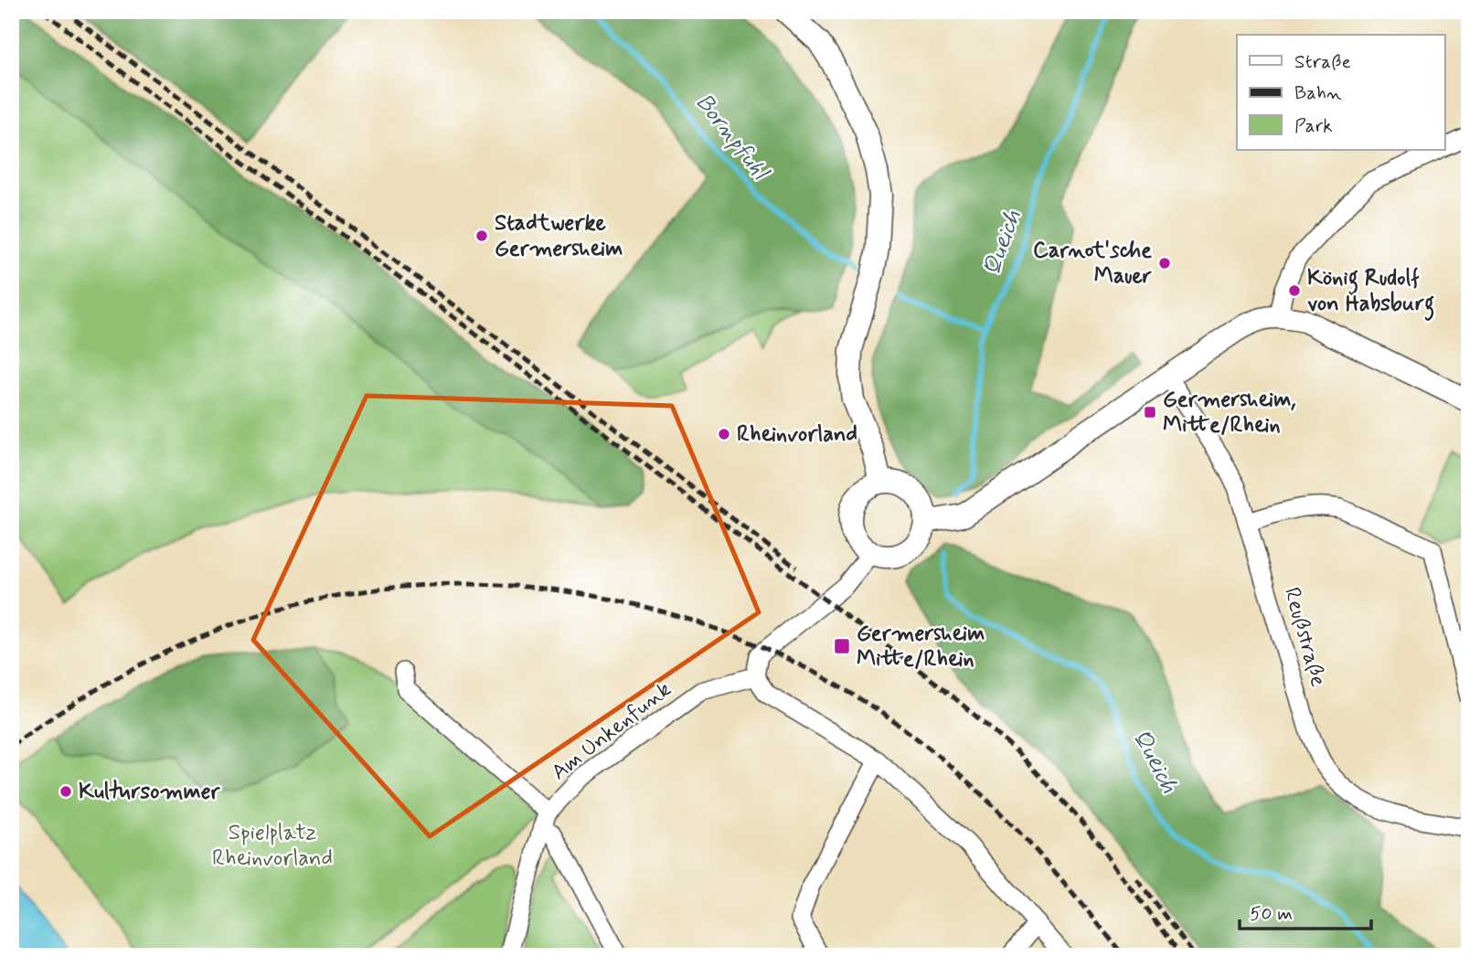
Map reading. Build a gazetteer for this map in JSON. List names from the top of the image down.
{
  "streets": {
    "street": ["Reußstraße", "Am Unkenfunk"]
  },
  "water": ["Bornpfuhl", "Queich"],
  "parks": ["Spielplatz Rheinvorland"],
  "places": {
    "other": [
      "Stadtwerke Germersheim",
      "Carnot'sche Mauer",
      "König Rudolf von Habsburg",
      "Rheinvorland",
      "Kultursommer"
    ],
    "transit": ["Germersheim, Mitte/Rhein", "Germersheim Mitte/Rhein"]
  },
  "legend": ["Straße", "Bahn", "Park"],
  "scale_bar": "50 m"
}
